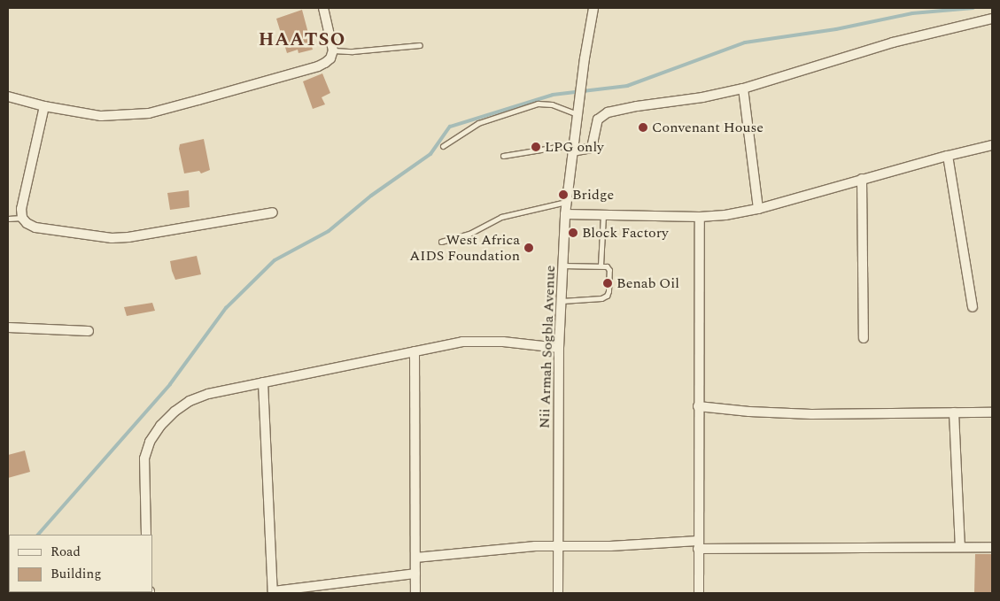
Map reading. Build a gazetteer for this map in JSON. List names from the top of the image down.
{
  "streets": {
    "street": ["Nii Armah Sogbla Avenue"]
  },
  "districts": ["HAATSO"],
  "places": [
    "Convenant House",
    "LPG only",
    "Bridge",
    "Block Factory",
    "West Africa AIDS Foundation",
    "Benab Oil"
  ],
  "legend": ["Road", "Building"]
}
